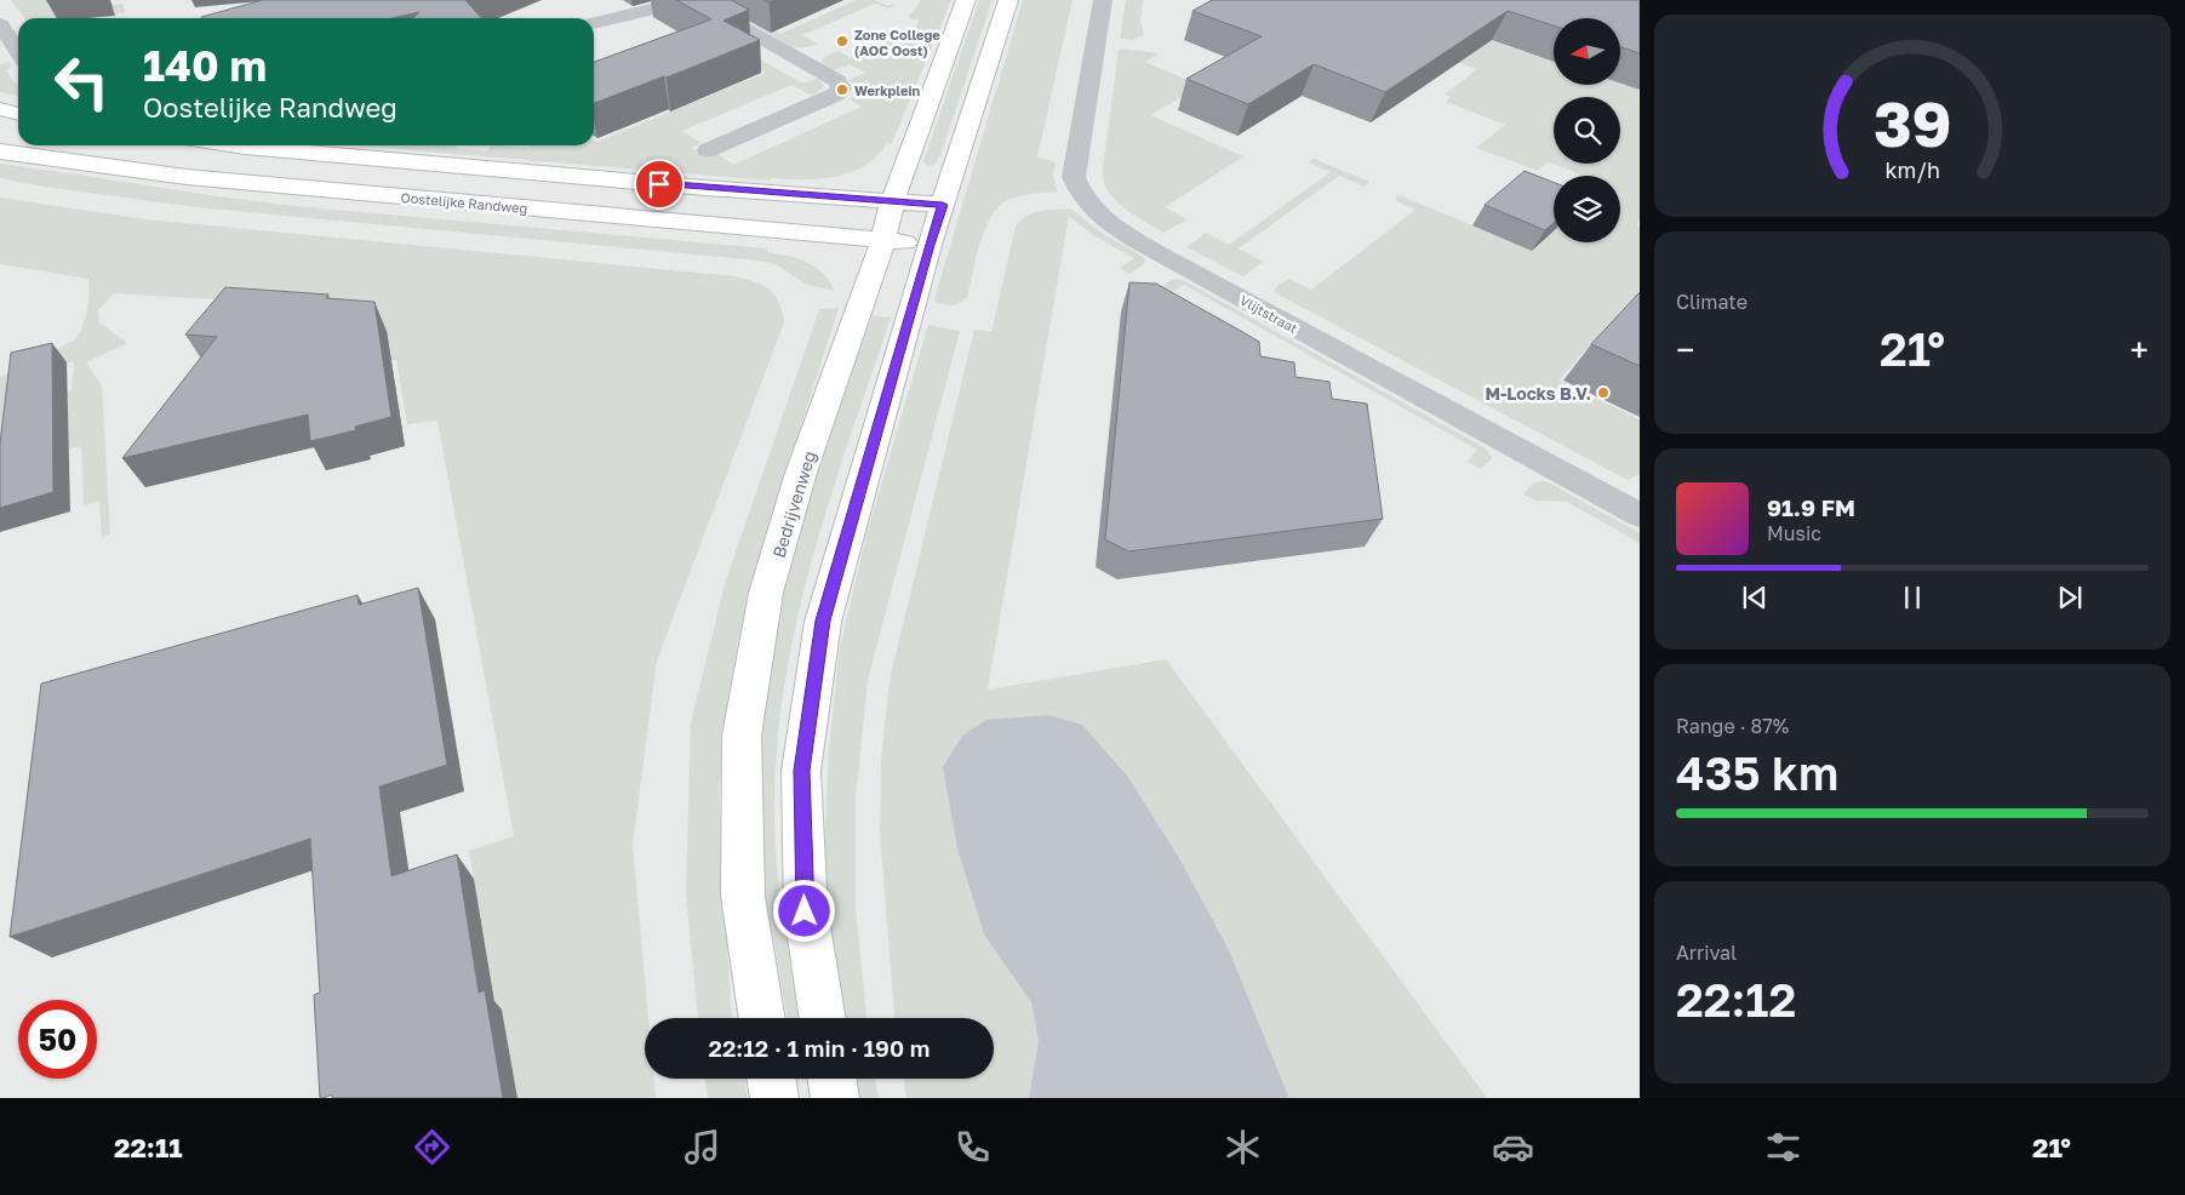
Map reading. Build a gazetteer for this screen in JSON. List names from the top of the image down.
{
  "streets": {
    "main road": ["Oostelijke Randweg", "Bedrijvenweg"],
    "street": ["Vlijtstraat"]
  },
  "crossings": [
    ["Oostelijke Randweg", "Bedrijvenweg"]
  ],
  "places": ["Zone College (AOC Oost)", "Werkplein", "M-Locks B.V."],
  "north": "left",
  "page": {
    "turn": ["140 m", "Oostelijke Randweg"],
    "tile": [
      "Climate",
      ["Range · 87%", "435 km"],
      ["Arrival", "22:12"]
    ],
    "heat": ["−", "21°", "+"],
    "song": ["91.9 FM", "Music"],
    "limit": "50",
    "trip": "22:12 · 1 min · 190 m",
    "tabs": ["22:11", "21°"],
    "gauge": ["39", "km/h"]
  }
}
